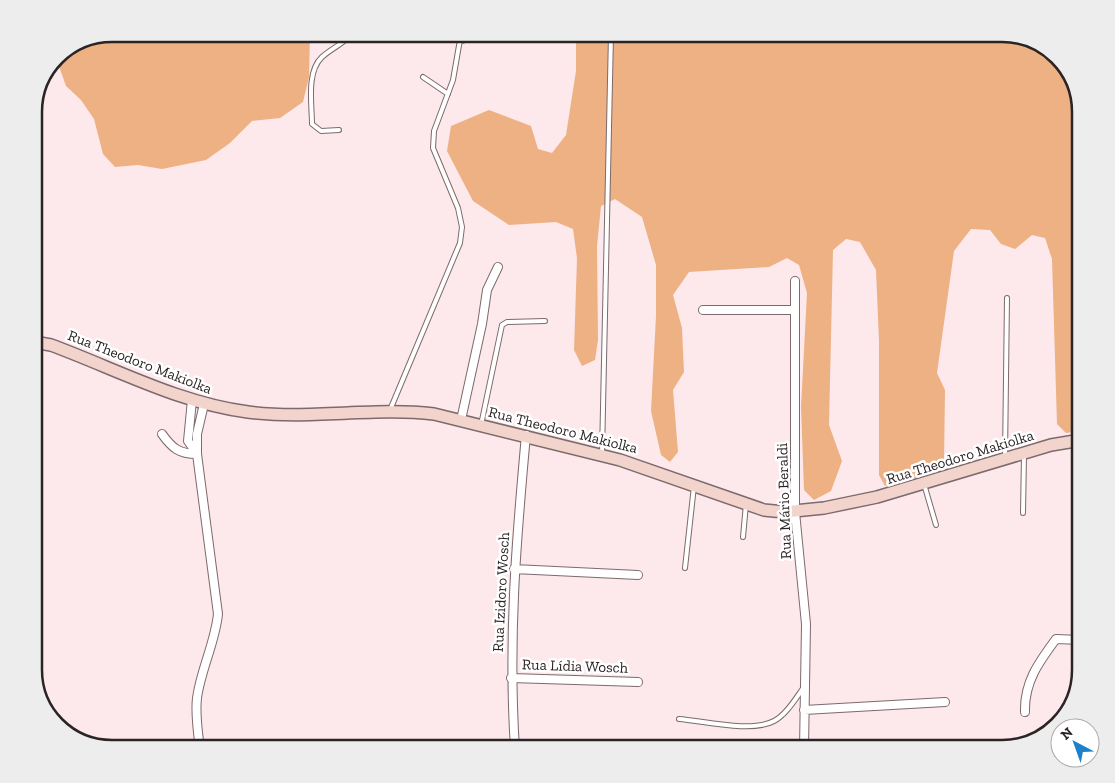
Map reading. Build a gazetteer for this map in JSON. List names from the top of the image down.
{
  "streets": {
    "main road": ["Rua Theodoro Makiolka"],
    "street": ["Rua Mário Beraldi", "Rua Izidoro Wosch", "Rua Lídia Wosch"]
  },
  "crossings": [
    ["Rua Theodoro Makiolka", "Rua Mário Beraldi"],
    ["Rua Theodoro Makiolka", "Rua Izidoro Wosch"],
    ["Rua Izidoro Wosch", "Rua Lídia Wosch"]
  ],
  "north": "top left"
}
